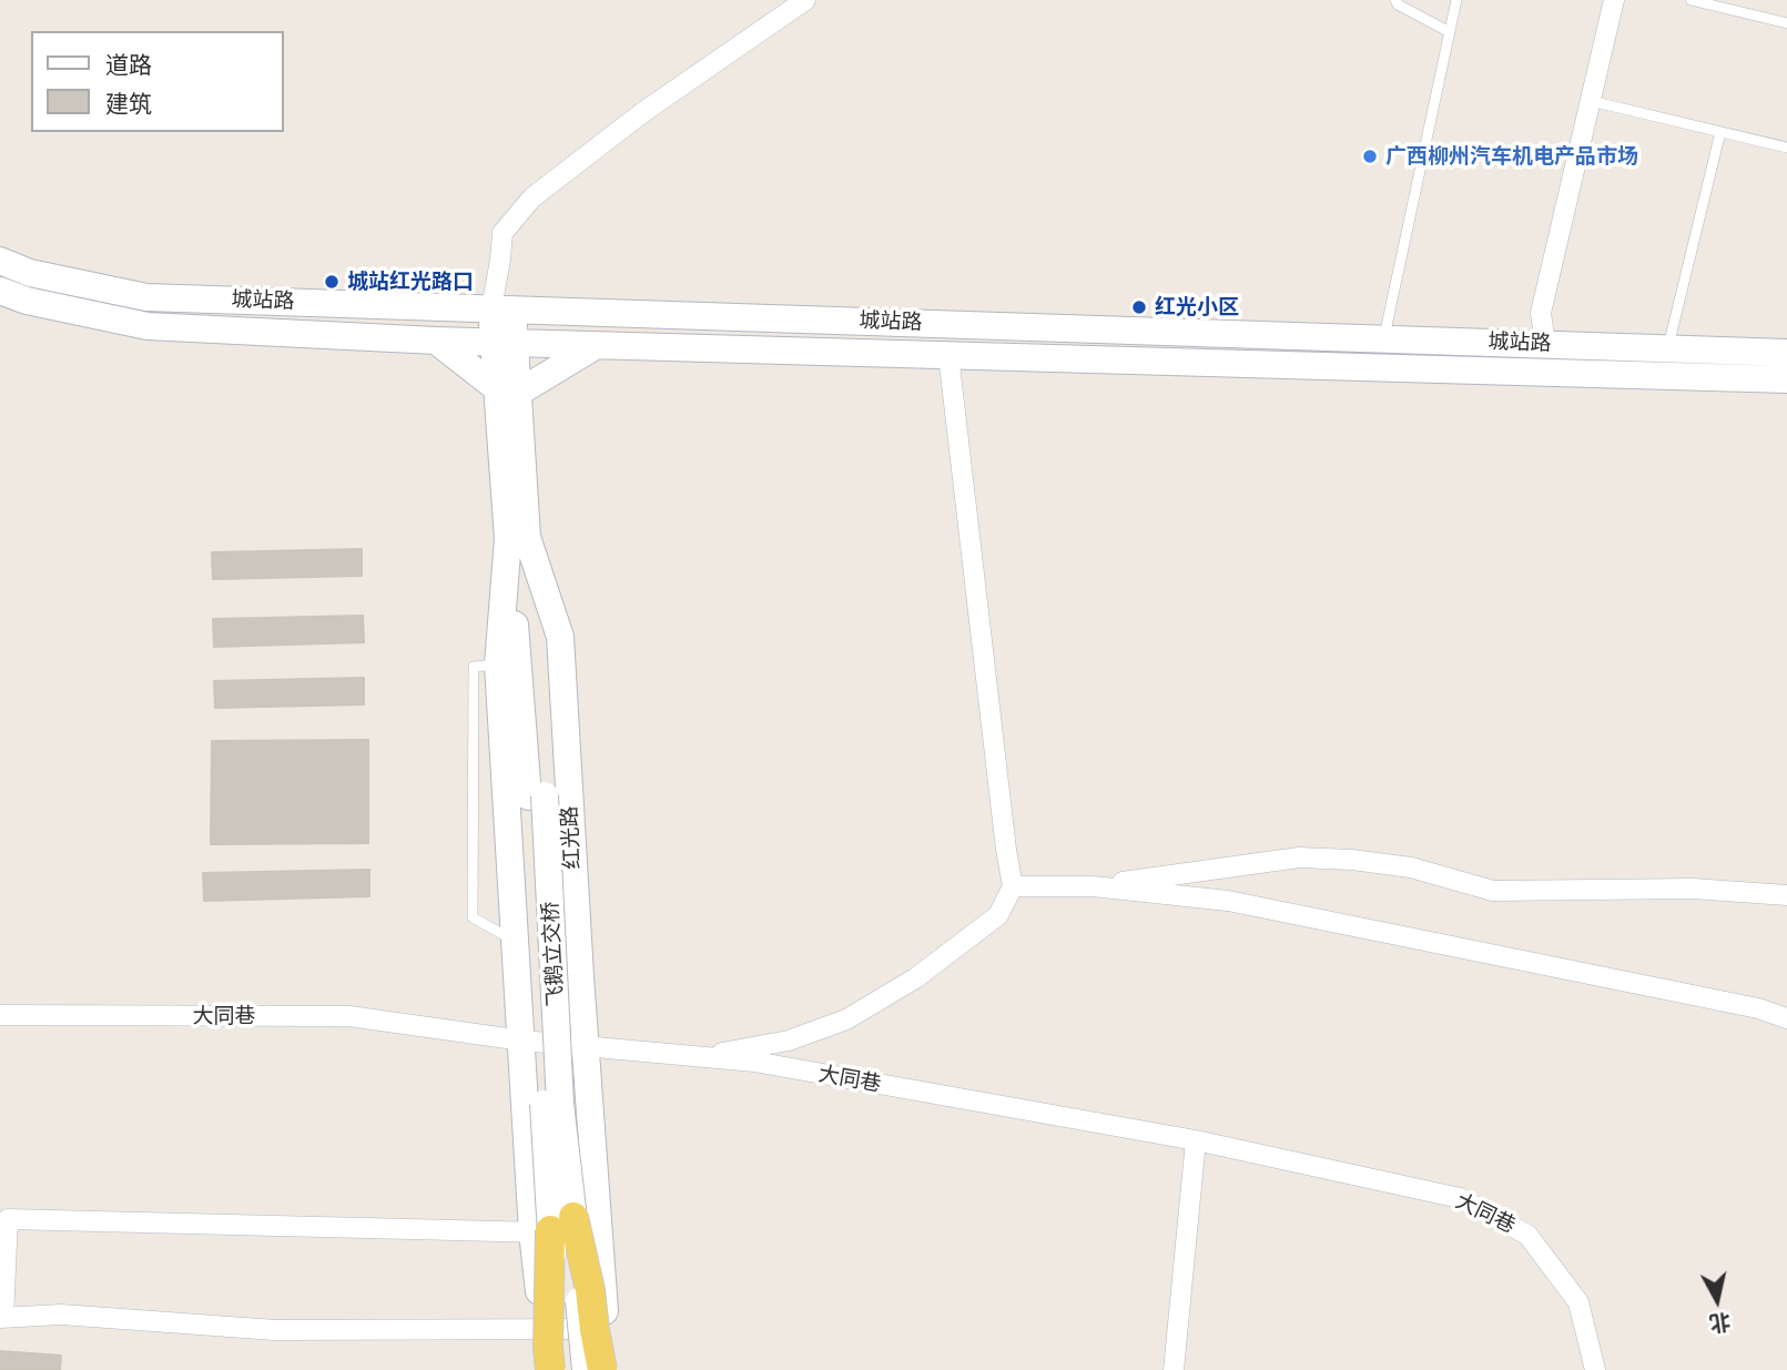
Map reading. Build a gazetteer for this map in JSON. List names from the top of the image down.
{
  "streets": {
    "main road": ["城站路", "红光路", "飞鹅立交桥"],
    "street": ["大同巷"]
  },
  "crossings": [
    ["城站路", "红光路"],
    ["红光路", "飞鹅立交桥"],
    ["红光路", "大同巷"]
  ],
  "places": ["广西柳州汽车机电产品市场", "城站红光路口", "红光小区"],
  "legend": ["道路", "建筑"],
  "north": "bottom"
}
